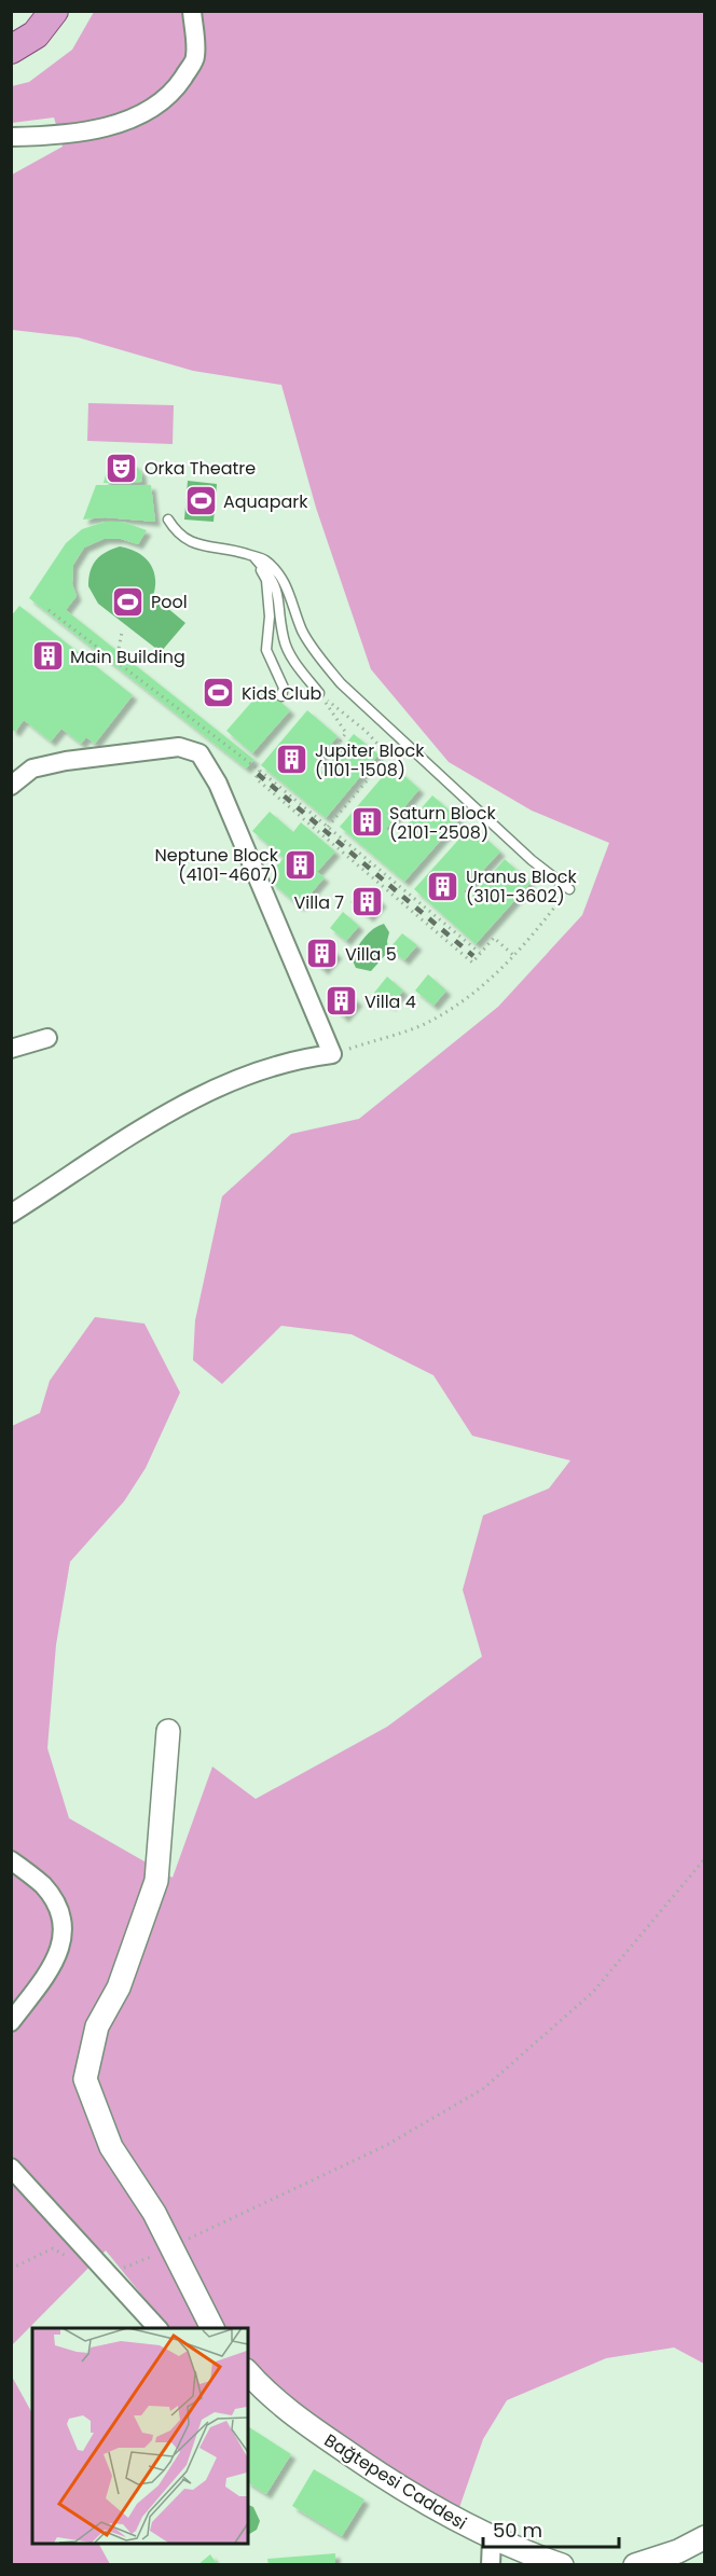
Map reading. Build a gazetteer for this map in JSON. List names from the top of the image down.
{
  "streets": {
    "street": ["Bağtepesi Caddesi"]
  },
  "places": {
    "theatre": ["Orka Theatre"],
    "sports": ["Aquapark", "Pool", "Kids Club"],
    "building": [
      "Main Building",
      "Jupiter Block (1101-1508)",
      "Saturn Block (2101-2508)",
      "Neptune Block (4101-4607)",
      "Uranus Block (3101-3602)",
      "Villa 7",
      "Villa 5",
      "Villa 4"
    ]
  },
  "scale_bar": "50 m"
}
